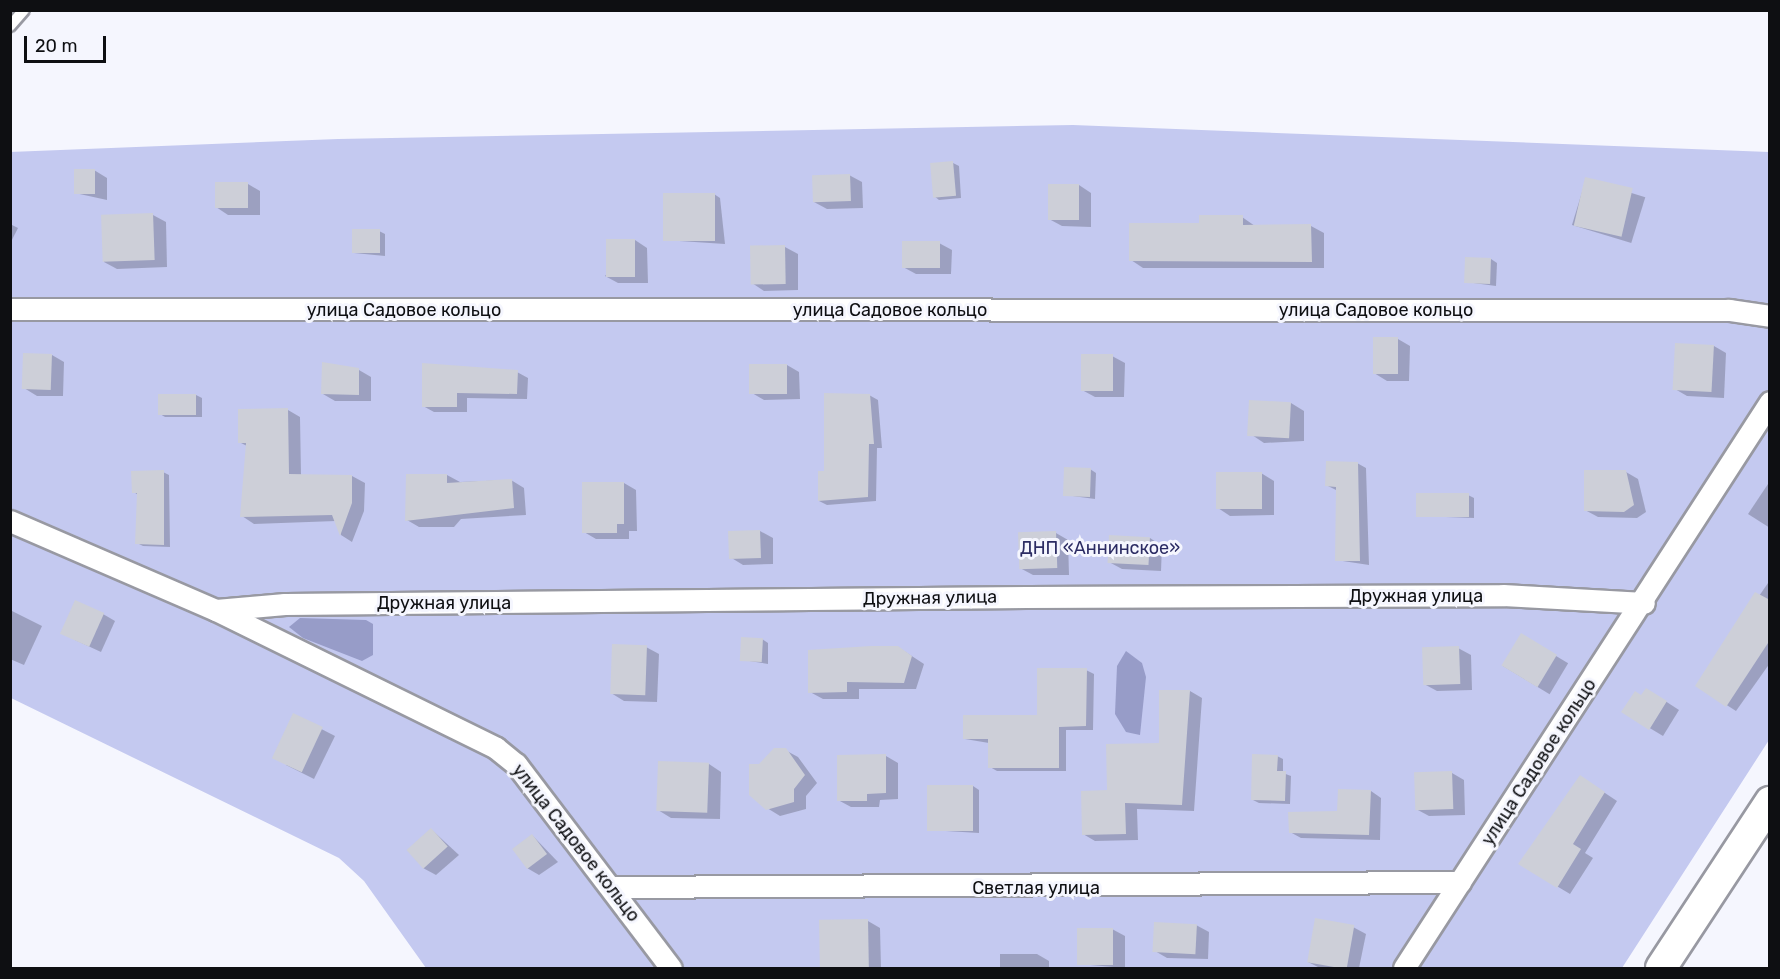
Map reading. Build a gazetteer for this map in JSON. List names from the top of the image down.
{
  "streets": {
    "street": ["улица Садовое кольцо", "Дружная улица", "Светлая улица"]
  },
  "crossings": [
    ["улица Садовое кольцо", "Дружная улица"],
    ["улица Садовое кольцо", "Светлая улица"]
  ],
  "parks": ["ДНП «Аннинское»"],
  "scale_bar": "20 m"
}
